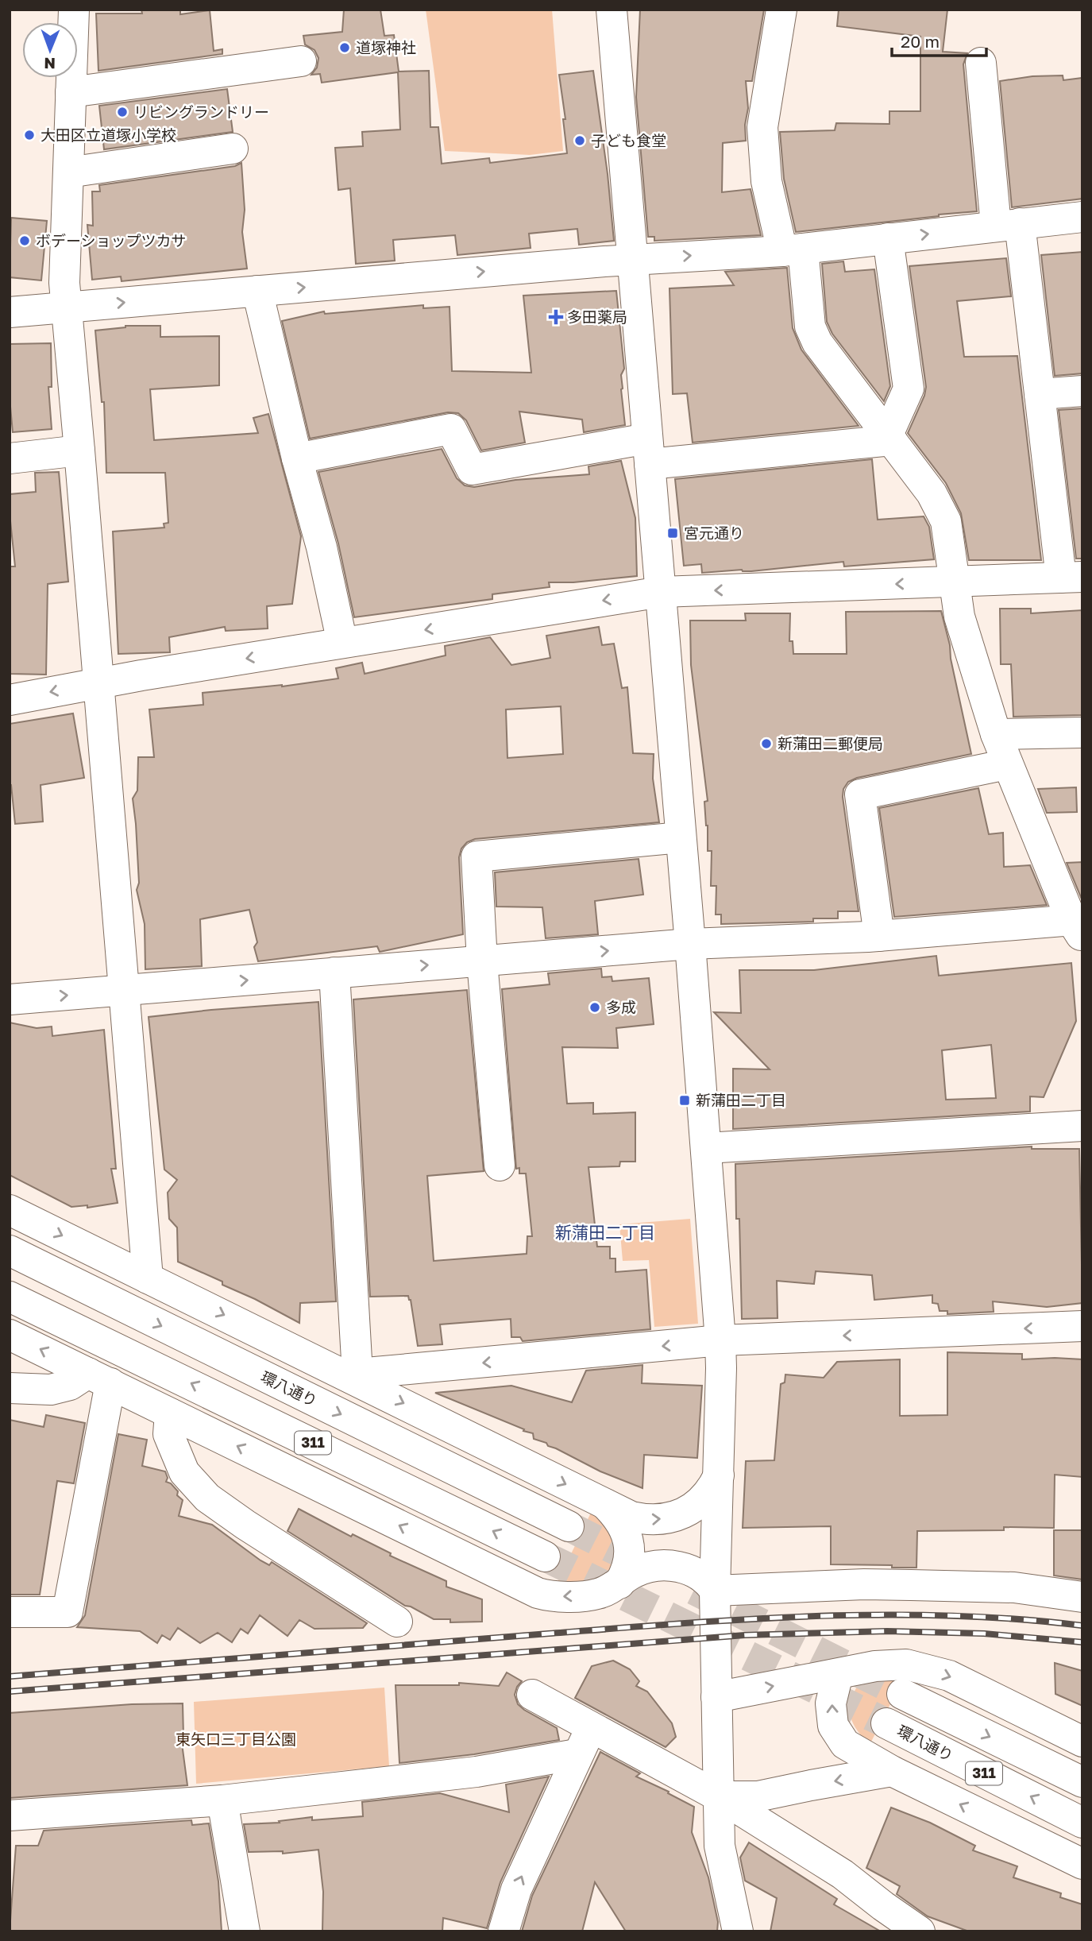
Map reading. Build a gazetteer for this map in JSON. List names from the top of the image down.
{
  "streets": {
    "street": ["環八通り", "311"]
  },
  "districts": ["新蒲田二丁目"],
  "parks": ["東矢口三丁目公園"],
  "places": {
    "other": [
      "道塚神社",
      "リビングランドリー",
      "大田区立道塚小学校",
      "子ども食堂",
      "ボデーショップツカサ",
      "新蒲田二郵便局",
      "多成"
    ],
    "health": ["多田薬局"],
    "transit": ["宮元通り", "新蒲田二丁目"]
  },
  "scale_bar": "20 m",
  "north": "bottom"
}
